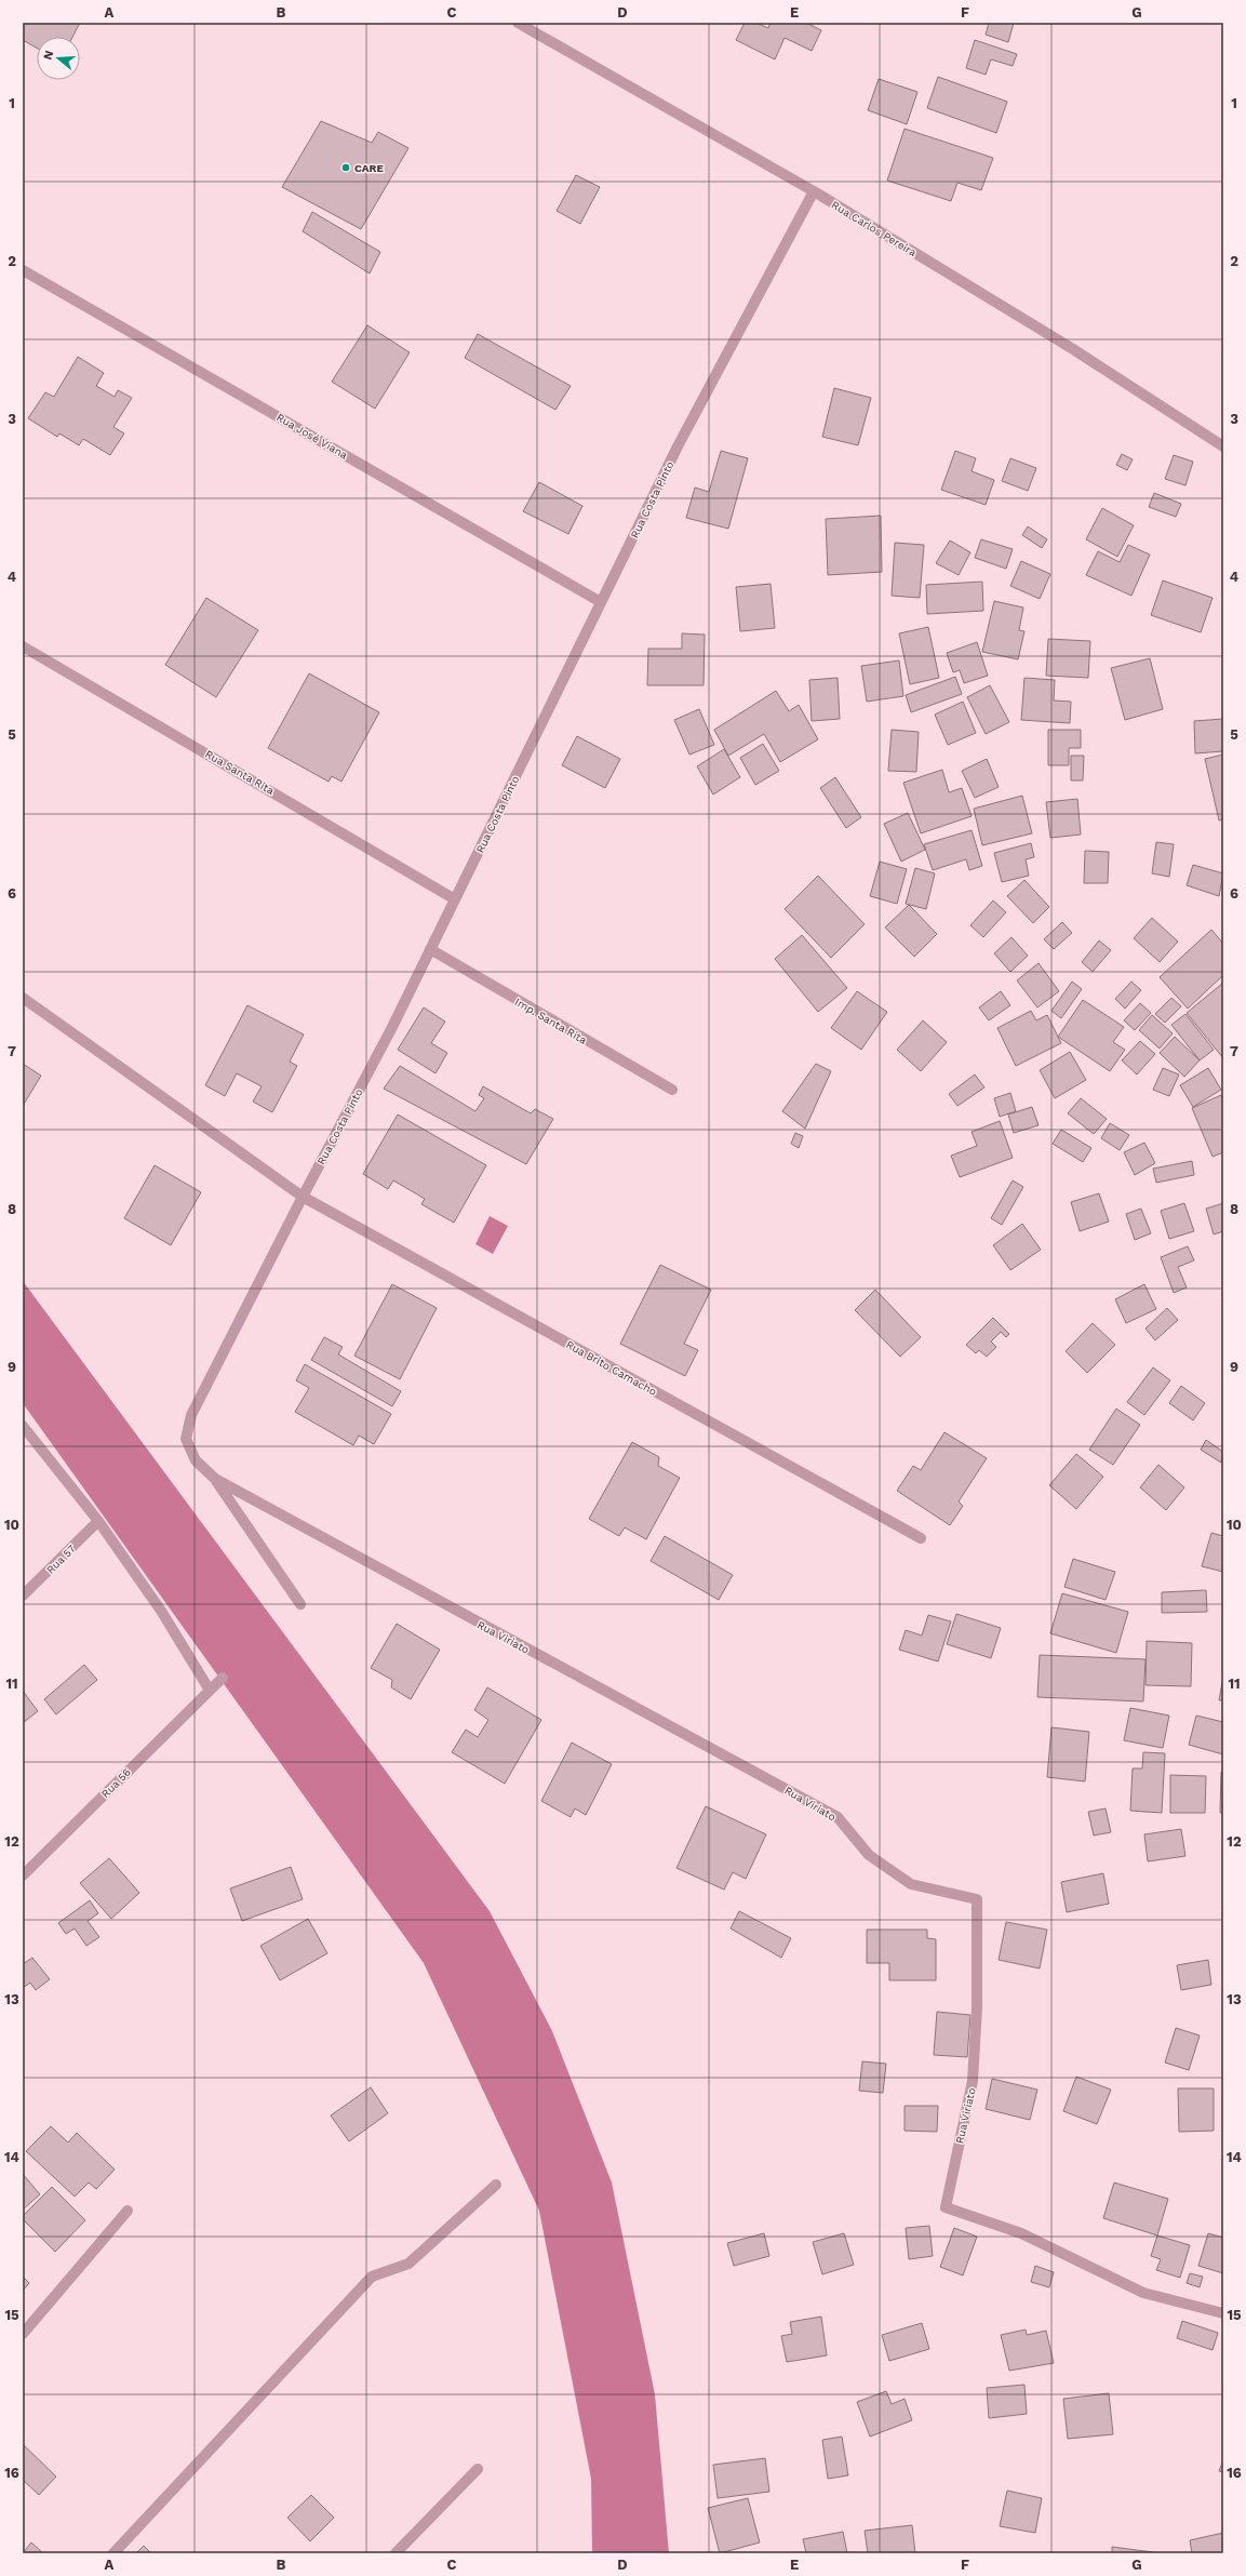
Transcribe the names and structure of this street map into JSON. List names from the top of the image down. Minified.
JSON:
{"streets":{"street":["Rua Carlos Pereira","Rua José Viana","Rua Costa Pinto","Rua Santa Rita","Imp. Santa Rita","Rua Brito Camacho","Rua 57","Rua Viriato","Rua 56"]},"crossings":[["Rua Carlos Pereira","Rua Costa Pinto"],["Rua José Viana","Rua Costa Pinto"],["Rua Costa Pinto","Rua Santa Rita"],["Rua Costa Pinto","Imp. Santa Rita"],["Rua Costa Pinto","Rua Brito Camacho"],["Rua Costa Pinto","Rua Viriato"]],"places":["CARE"],"north":"left","grid":{"columns":["A","B","C","D","E","F","G"],"rows":["1","2","3","4","5","6","7","8","9","10","11","12","13","14","15","16"]}}
